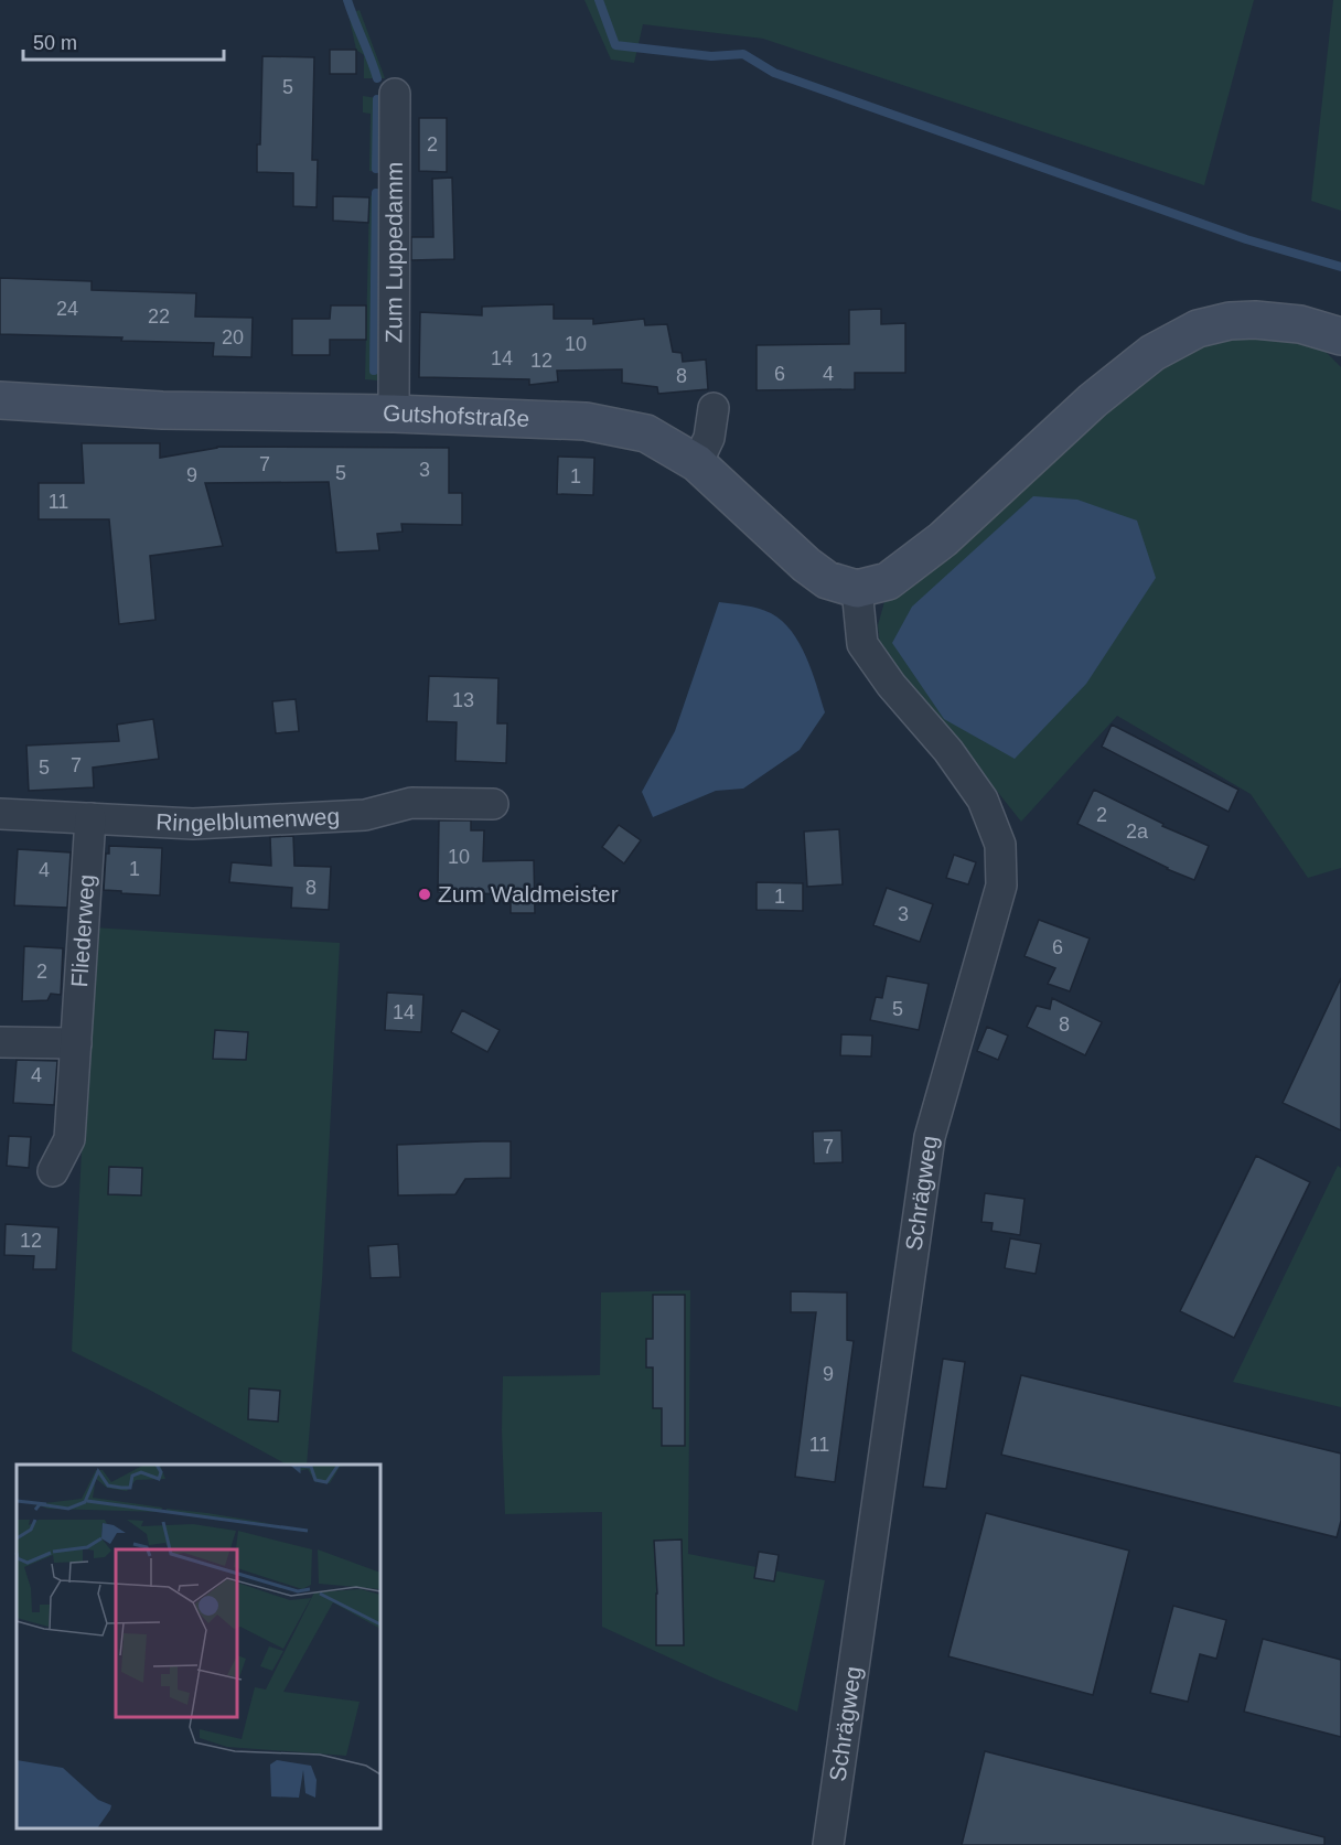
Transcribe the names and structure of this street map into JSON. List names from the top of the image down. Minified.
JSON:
{"streets":{"street":["Zum Luppedamm","Gutshofstraße","Ringelblumenweg","Fliederweg","Schrägweg"]},"crossings":[["Zum Luppedamm","Gutshofstraße"],["Gutshofstraße","Schrägweg"],["Ringelblumenweg","Fliederweg"]],"places":["Zum Waldmeister"],"house_numbers":["5","2","24","22","20","10","14","12","6","4","8","7","3","5","9","1","11","13","7","5","2","2a","10","1","4","8","1","3","6","2","5","14","8","4","7","12","9","11"],"scale_bar":"50 m"}
